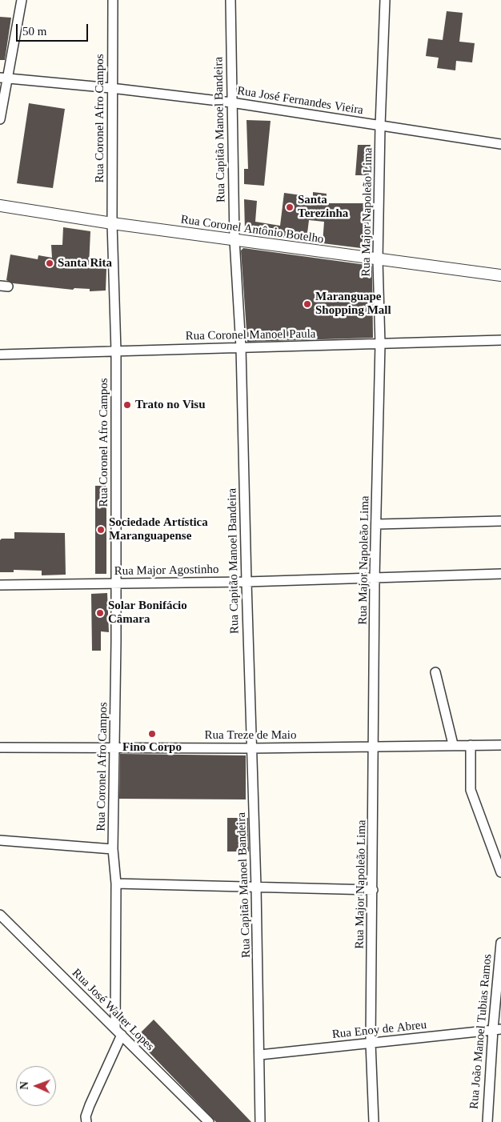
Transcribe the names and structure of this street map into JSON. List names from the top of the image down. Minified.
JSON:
{"streets":{"street":["Rua José Fernandes Vieira","Rua Coronel Afro Campos","Rua Capitão Manoel Bandeira","Rua Major Napoleão Lima","Rua Coronel Antônio Botelho","Rua Coronel Manoel Paula","Rua Major Agostinho","Rua Treze de Maio","Rua José Walter Lopes","Rua Enoy de Abreu","Rua João Manoel Tubias Ramos"]},"crossings":[["Rua José Fernandes Vieira","Rua Coronel Afro Campos"],["Rua José Fernandes Vieira","Rua Capitão Manoel Bandeira"],["Rua José Fernandes Vieira","Rua Major Napoleão Lima"],["Rua Coronel Afro Campos","Rua Coronel Antônio Botelho"],["Rua Coronel Afro Campos","Rua Coronel Manoel Paula"],["Rua Coronel Afro Campos","Rua Major Agostinho"],["Rua Coronel Afro Campos","Rua Treze de Maio"],["Rua Coronel Afro Campos","Rua José Walter Lopes"],["Rua Capitão Manoel Bandeira","Rua Coronel Antônio Botelho"],["Rua Capitão Manoel Bandeira","Rua Coronel Manoel Paula"],["Rua Capitão Manoel Bandeira","Rua Major Agostinho"],["Rua Capitão Manoel Bandeira","Rua Treze de Maio"],["Rua Capitão Manoel Bandeira","Rua Enoy de Abreu"],["Rua Major Napoleão Lima","Rua Coronel Antônio Botelho"],["Rua Major Napoleão Lima","Rua Coronel Manoel Paula"],["Rua Major Napoleão Lima","Rua Major Agostinho"],["Rua Major Napoleão Lima","Rua Treze de Maio"],["Rua Major Napoleão Lima","Rua Enoy de Abreu"],["Rua Enoy de Abreu","Rua João Manoel Tubias Ramos"]],"places":["Santa Terezinha","Santa Rita","Maranguape Shopping Mall","Trato no Visu","Sociedade Artística Maranguapense","Solar Bonifácio Câmara","Fino Corpo"],"scale_bar":"50 m","north":"left"}
